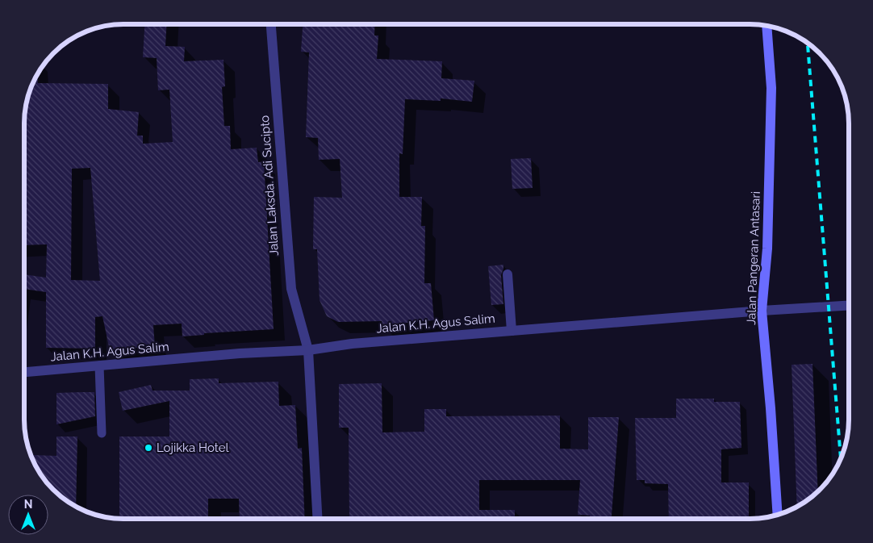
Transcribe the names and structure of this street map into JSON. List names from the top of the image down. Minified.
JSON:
{"streets":{"main road":["Jalan Pangeran Antasari"],"street":["Jalan Laksda. Adi Sucipto","Jalan K.H. Agus Salim"]},"crossings":[["Jalan Laksda. Adi Sucipto","Jalan K.H. Agus Salim"],["Jalan Pangeran Antasari","Jalan K.H. Agus Salim"]],"places":["Lojikka Hotel"],"north":"top"}
